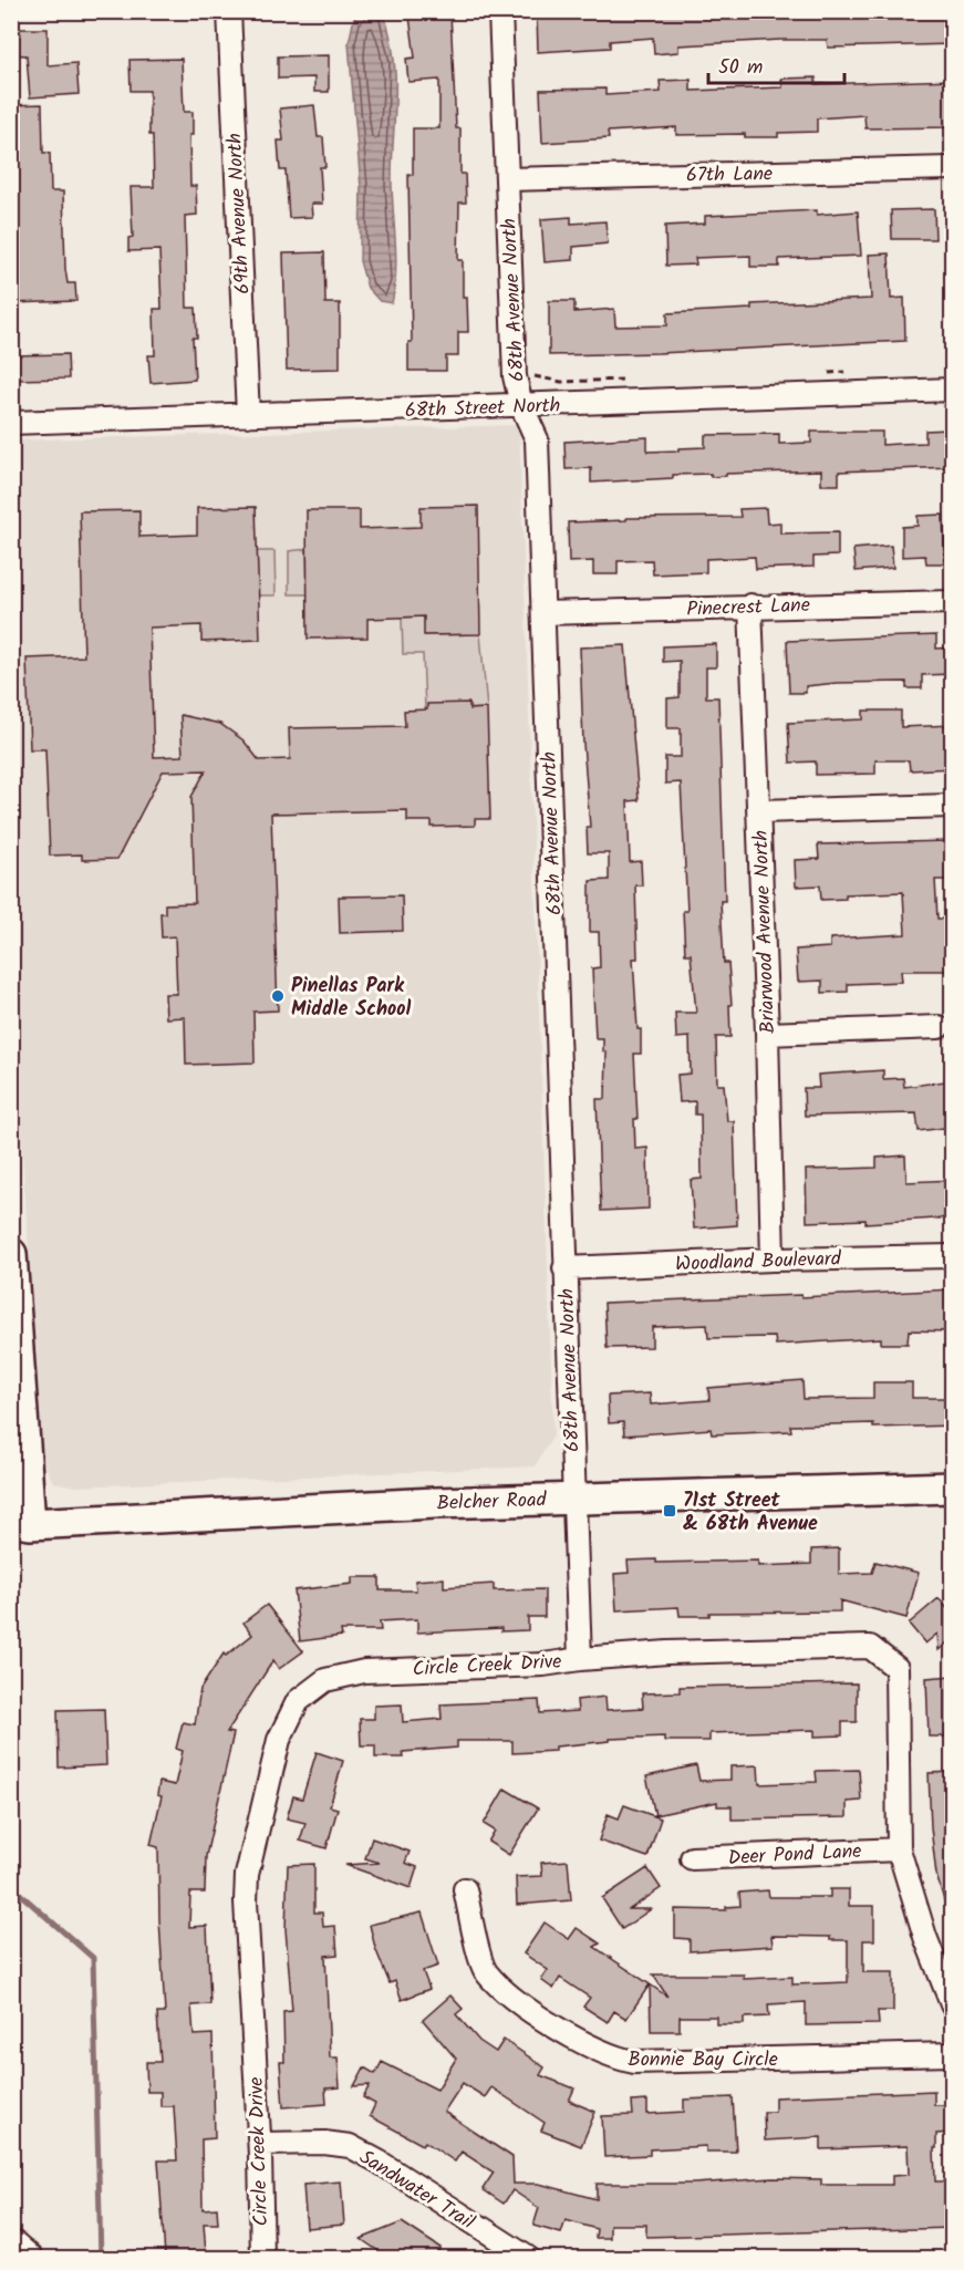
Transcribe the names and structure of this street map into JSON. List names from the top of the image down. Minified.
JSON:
{"streets":{"main road":["Belcher Road"],"street":["67th Lane","69th Avenue North","68th Avenue North","68th Street North","Pinecrest Lane","Briarwood Avenue North","Woodland Boulevard","Circle Creek Drive","Deer Pond Lane","Bonnie Bay Circle","Sandwater Trail"]},"crossings":[["67th Lane","68th Avenue North"],["69th Avenue North","68th Street North"],["68th Avenue North","68th Street North"],["68th Avenue North","Pinecrest Lane"],["68th Avenue North","Woodland Boulevard"],["68th Avenue North","Belcher Road"],["68th Avenue North","Circle Creek Drive"],["Pinecrest Lane","Briarwood Avenue North"],["Briarwood Avenue North","Woodland Boulevard"],["Circle Creek Drive","Deer Pond Lane"],["Circle Creek Drive","Sandwater Trail"]],"places":{"other":["Pinellas Park Middle School"],"transit":["71st Street & 68th Avenue"]},"scale_bar":"50 m"}
